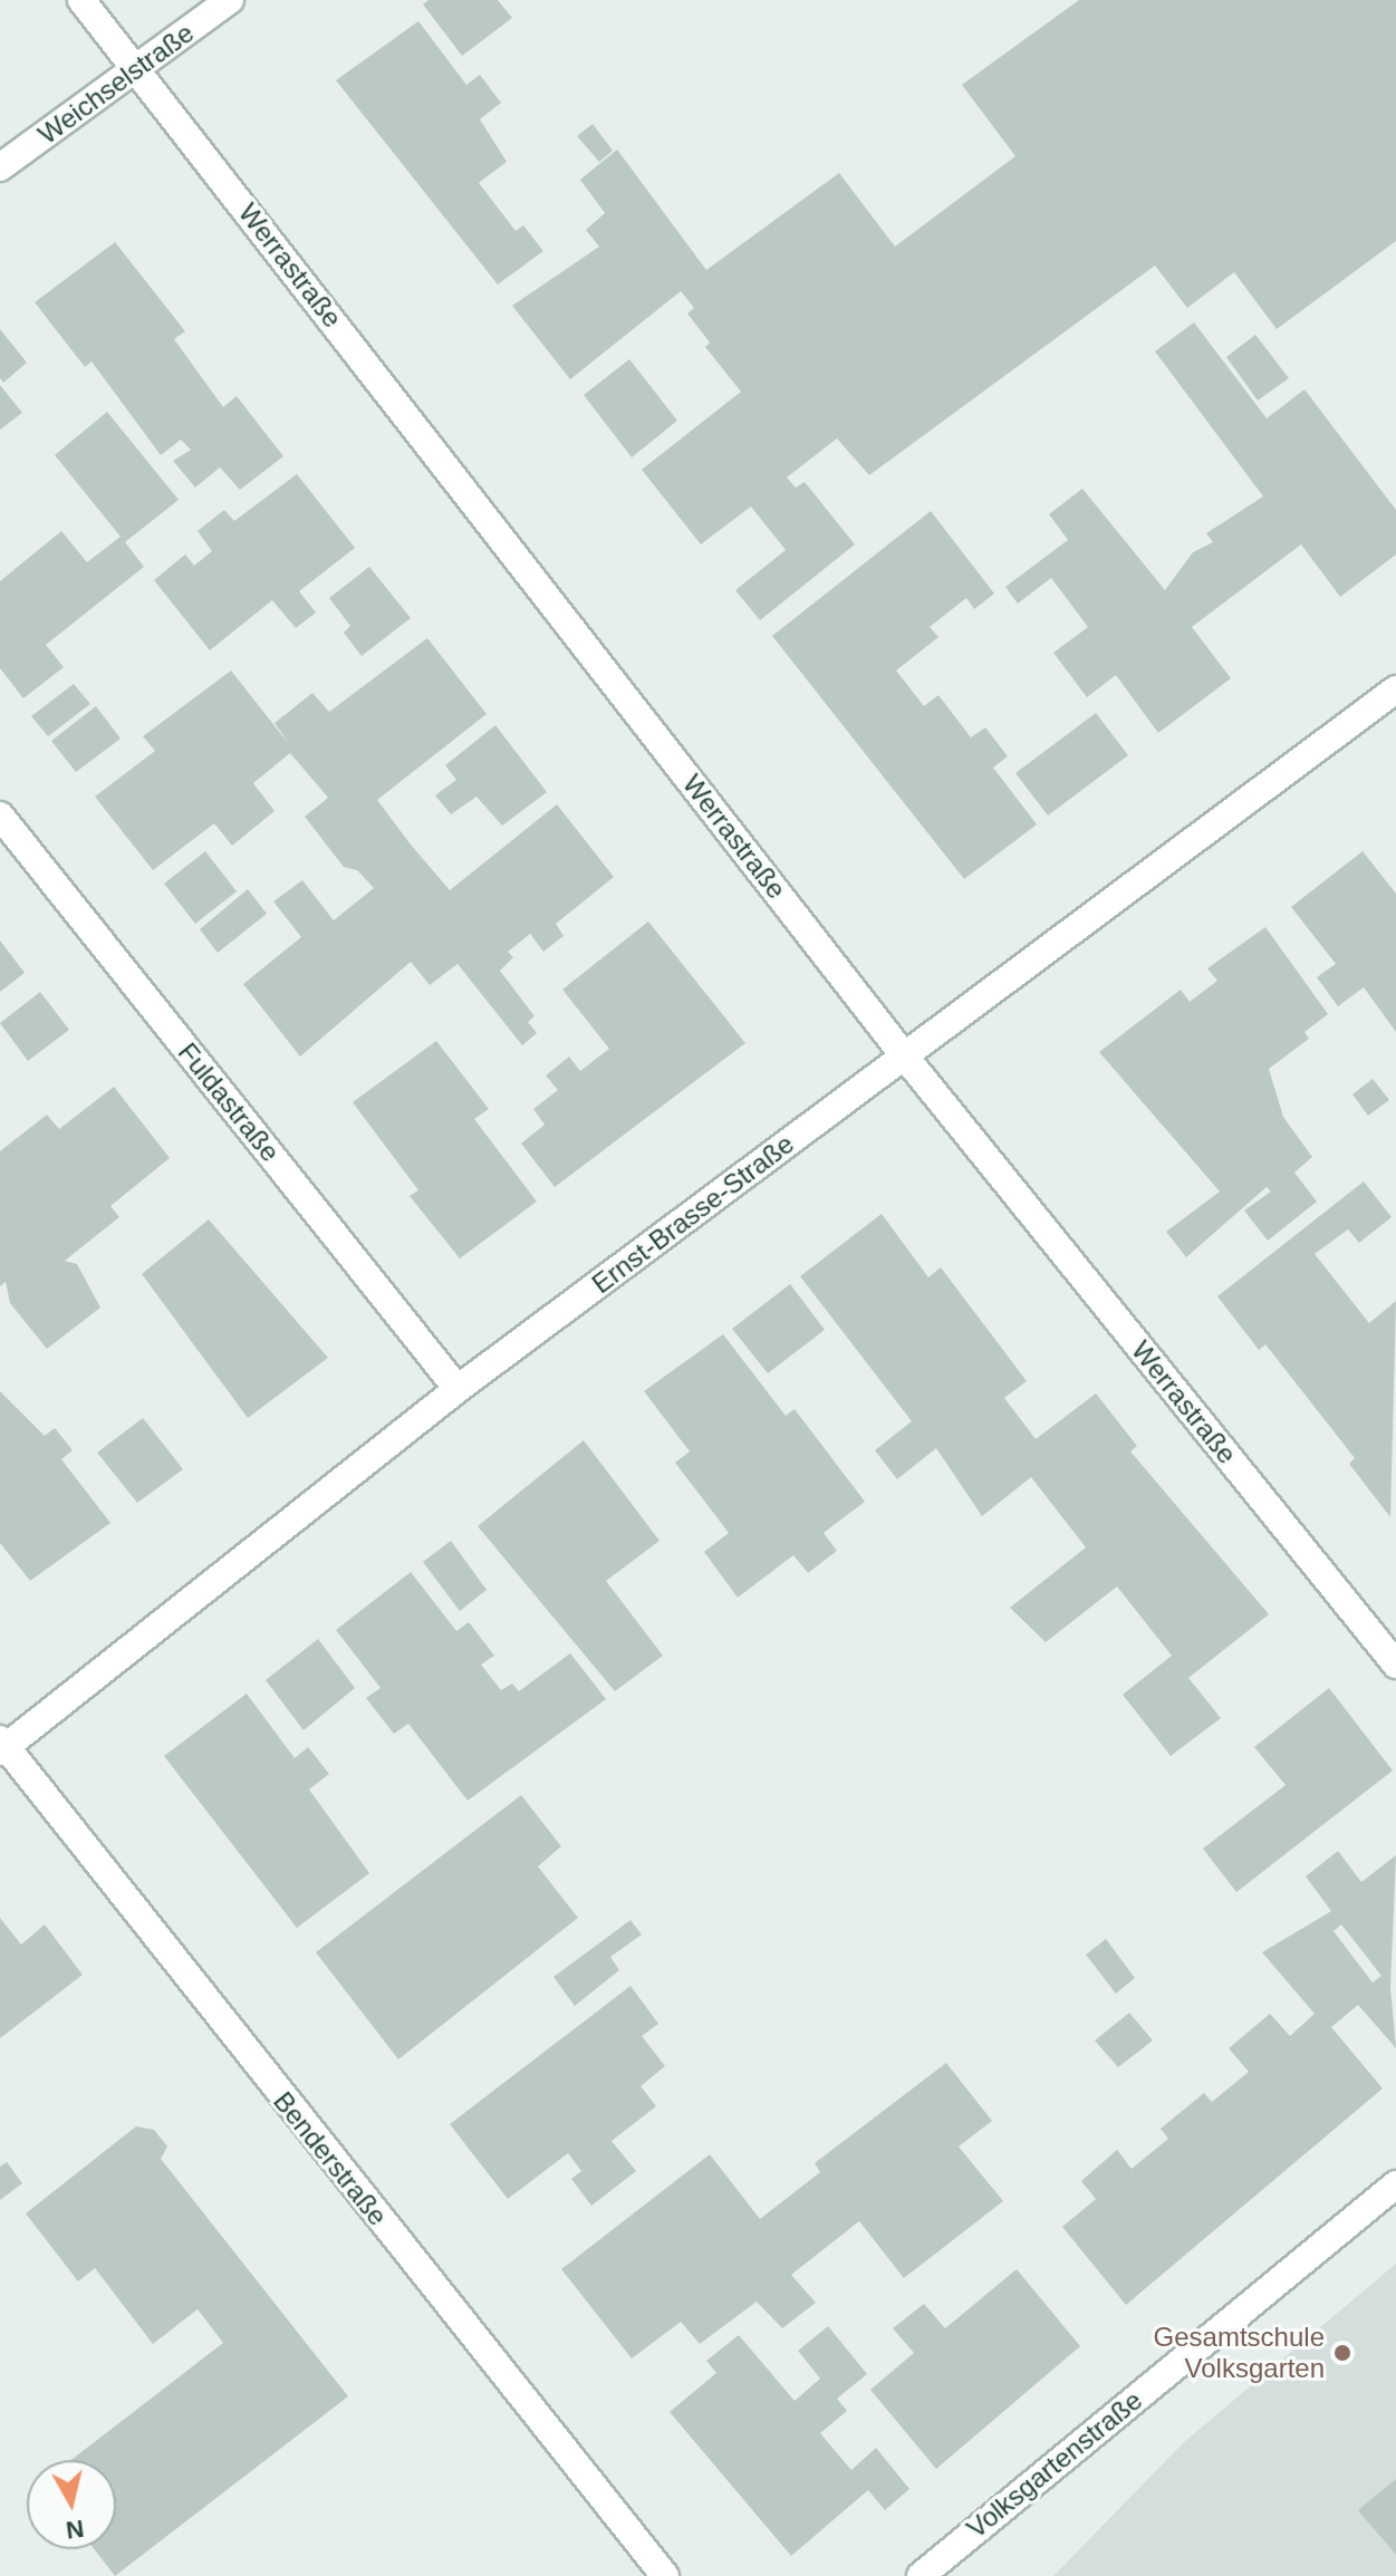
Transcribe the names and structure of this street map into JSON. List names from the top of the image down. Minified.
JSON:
{"streets":{"street":["Weichselstraße","Werrastraße","Fuldastraße","Ernst-Brasse-Straße","Benderstraße","Volksgartenstraße"]},"crossings":[["Weichselstraße","Werrastraße"],["Werrastraße","Ernst-Brasse-Straße"],["Fuldastraße","Ernst-Brasse-Straße"],["Ernst-Brasse-Straße","Benderstraße"]],"places":["Gesamtschule Volksgarten"],"north":"bottom"}
